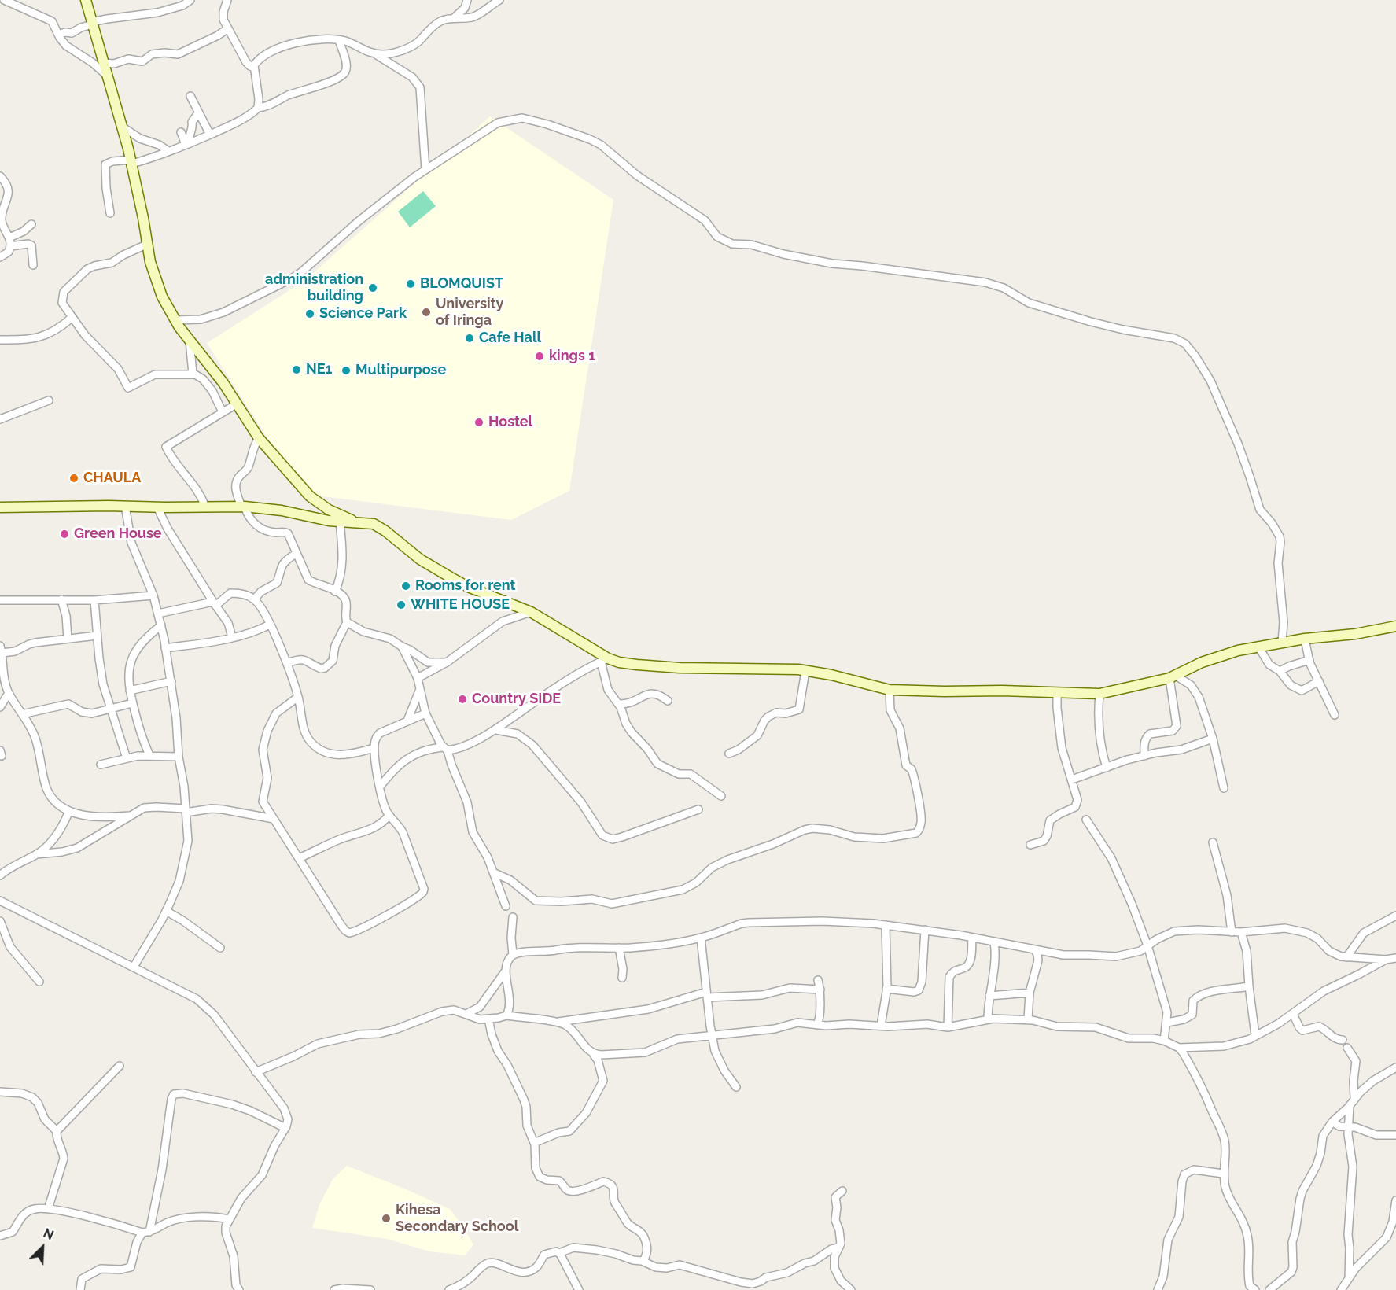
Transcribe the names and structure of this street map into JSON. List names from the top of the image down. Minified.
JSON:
{"places":["BLOMQUIST","administration building","University of Iringa","Science Park","Cafe Hall","kings 1","NE1","Multipurpose","Hostel","CHAULA","Green House","Rooms for rent","WHITE HOUSE","Country SIDE","Kihesa Secondary School"],"north":"top right"}
